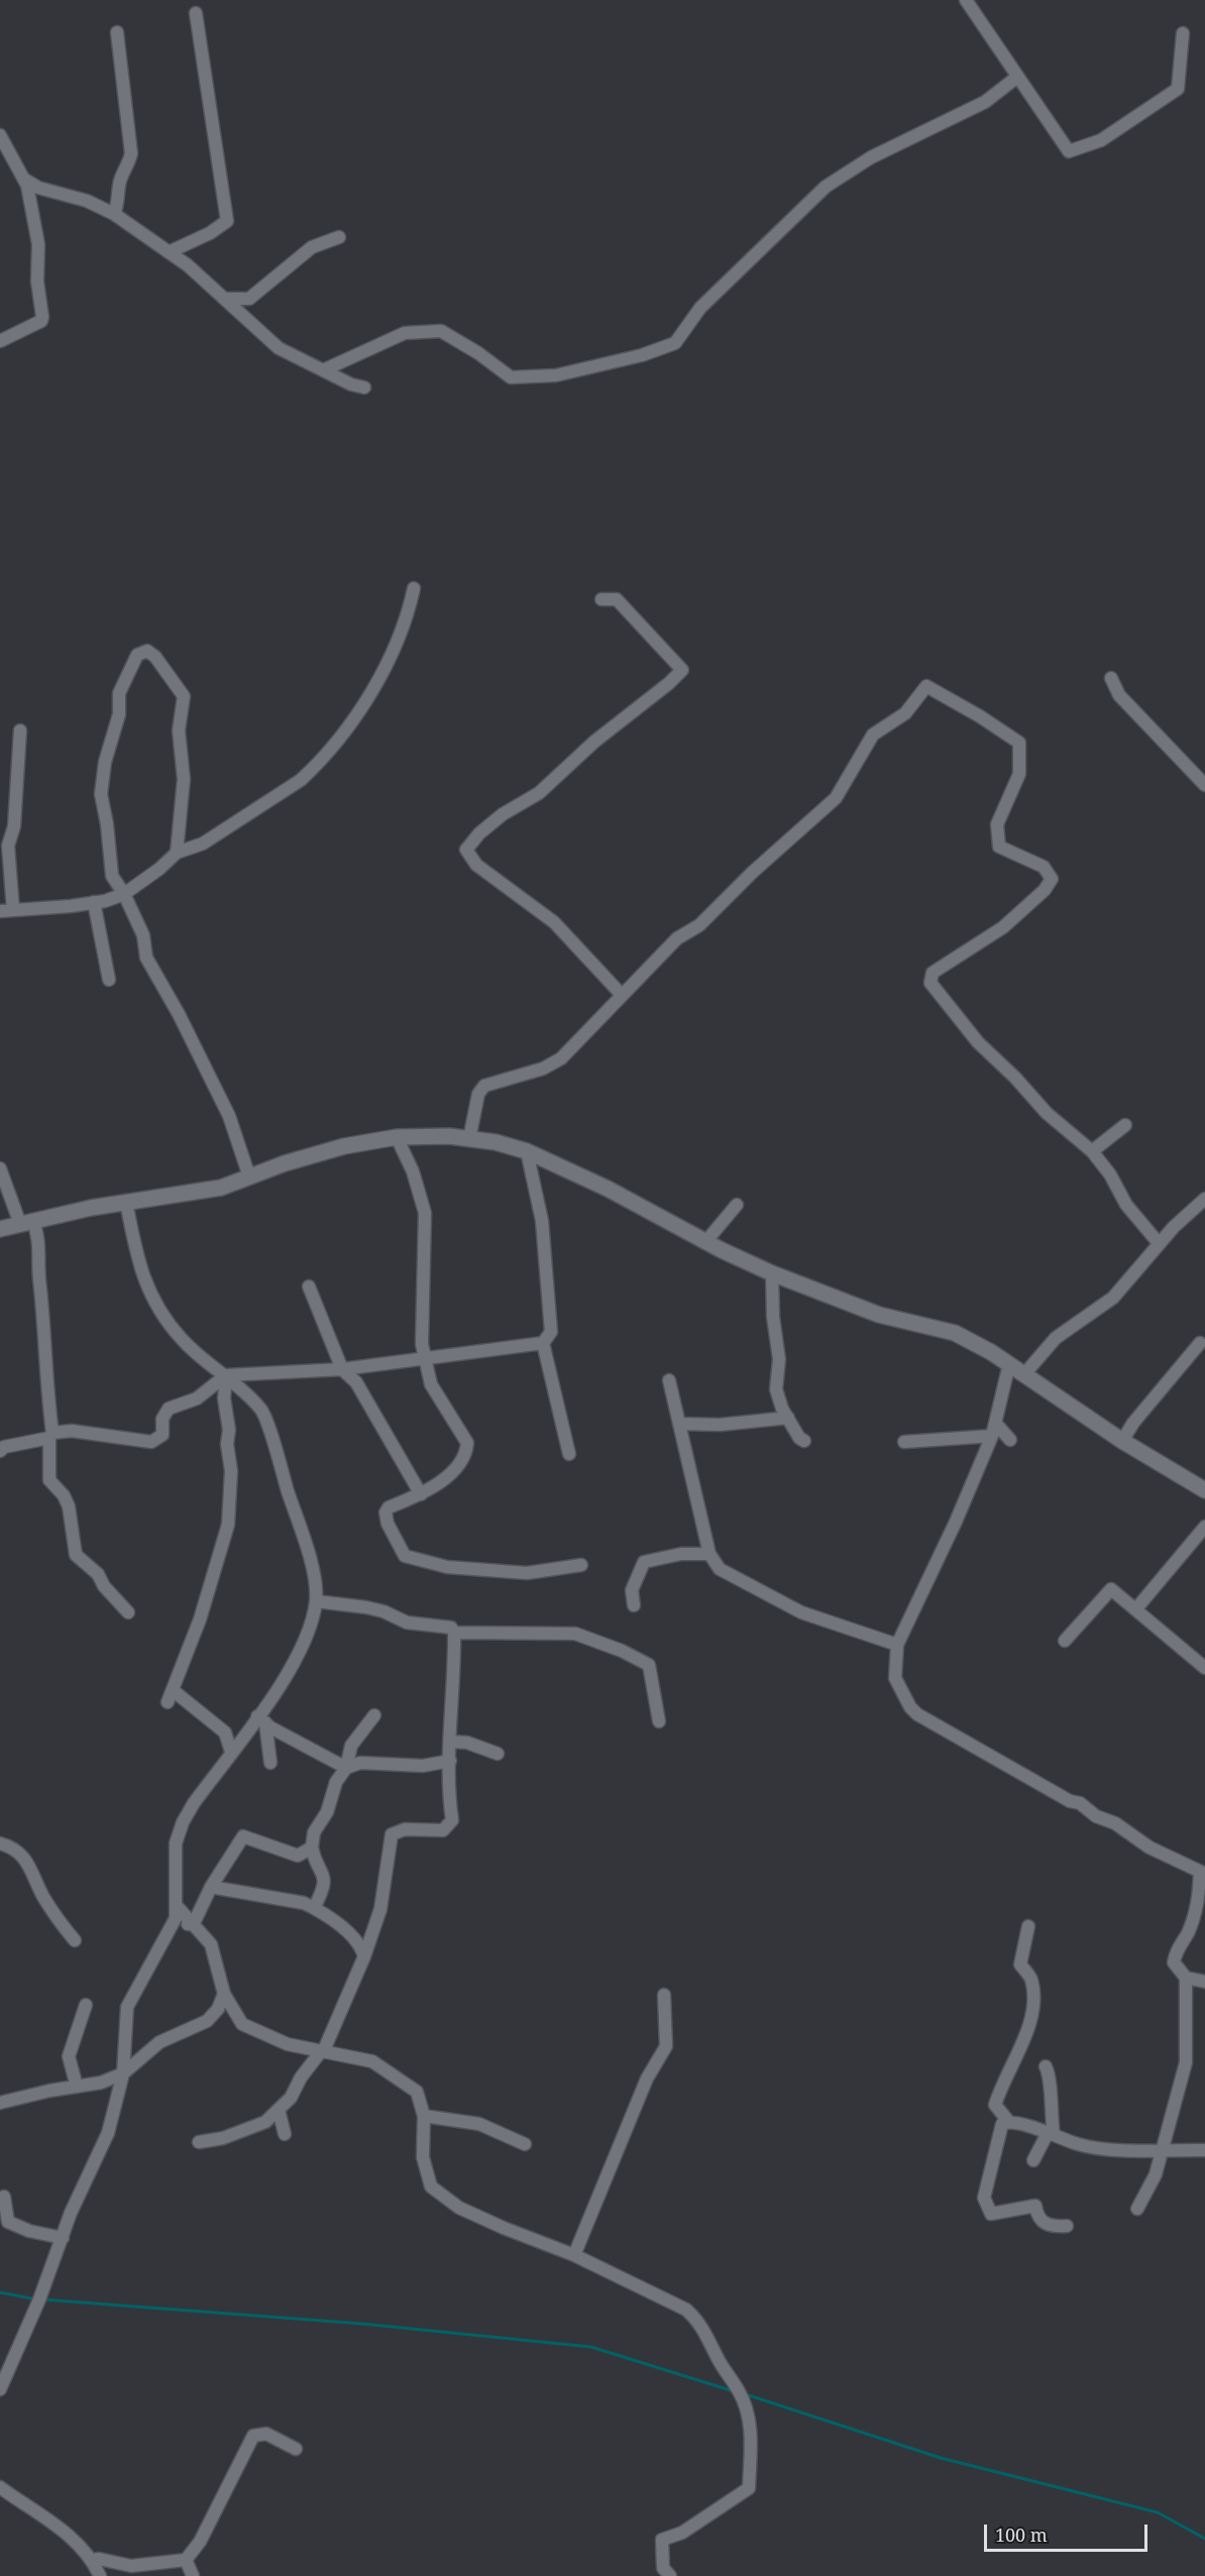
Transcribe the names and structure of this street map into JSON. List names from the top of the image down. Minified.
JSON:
{"scale_bar":"100 m"}
